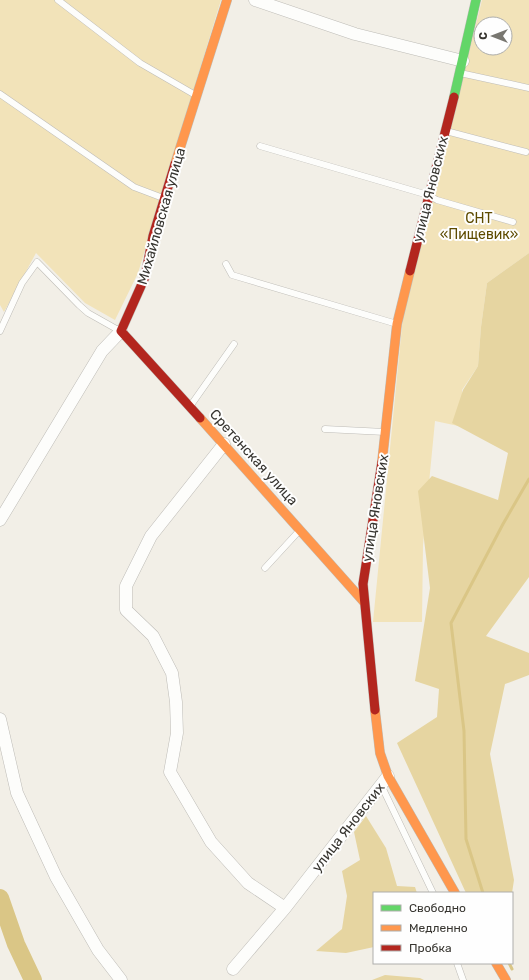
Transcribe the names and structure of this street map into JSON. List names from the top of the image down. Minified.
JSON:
{"streets":{"street":["улица Яновских","Михайловская улица","Сретенская улица"]},"crossings":[["улица Яновских","Сретенская улица"],["Михайловская улица","Сретенская улица"]],"parks":["СНТ «Пищевик»"],"legend":["Свободно","Медленно","Пробка"],"north":"left"}
